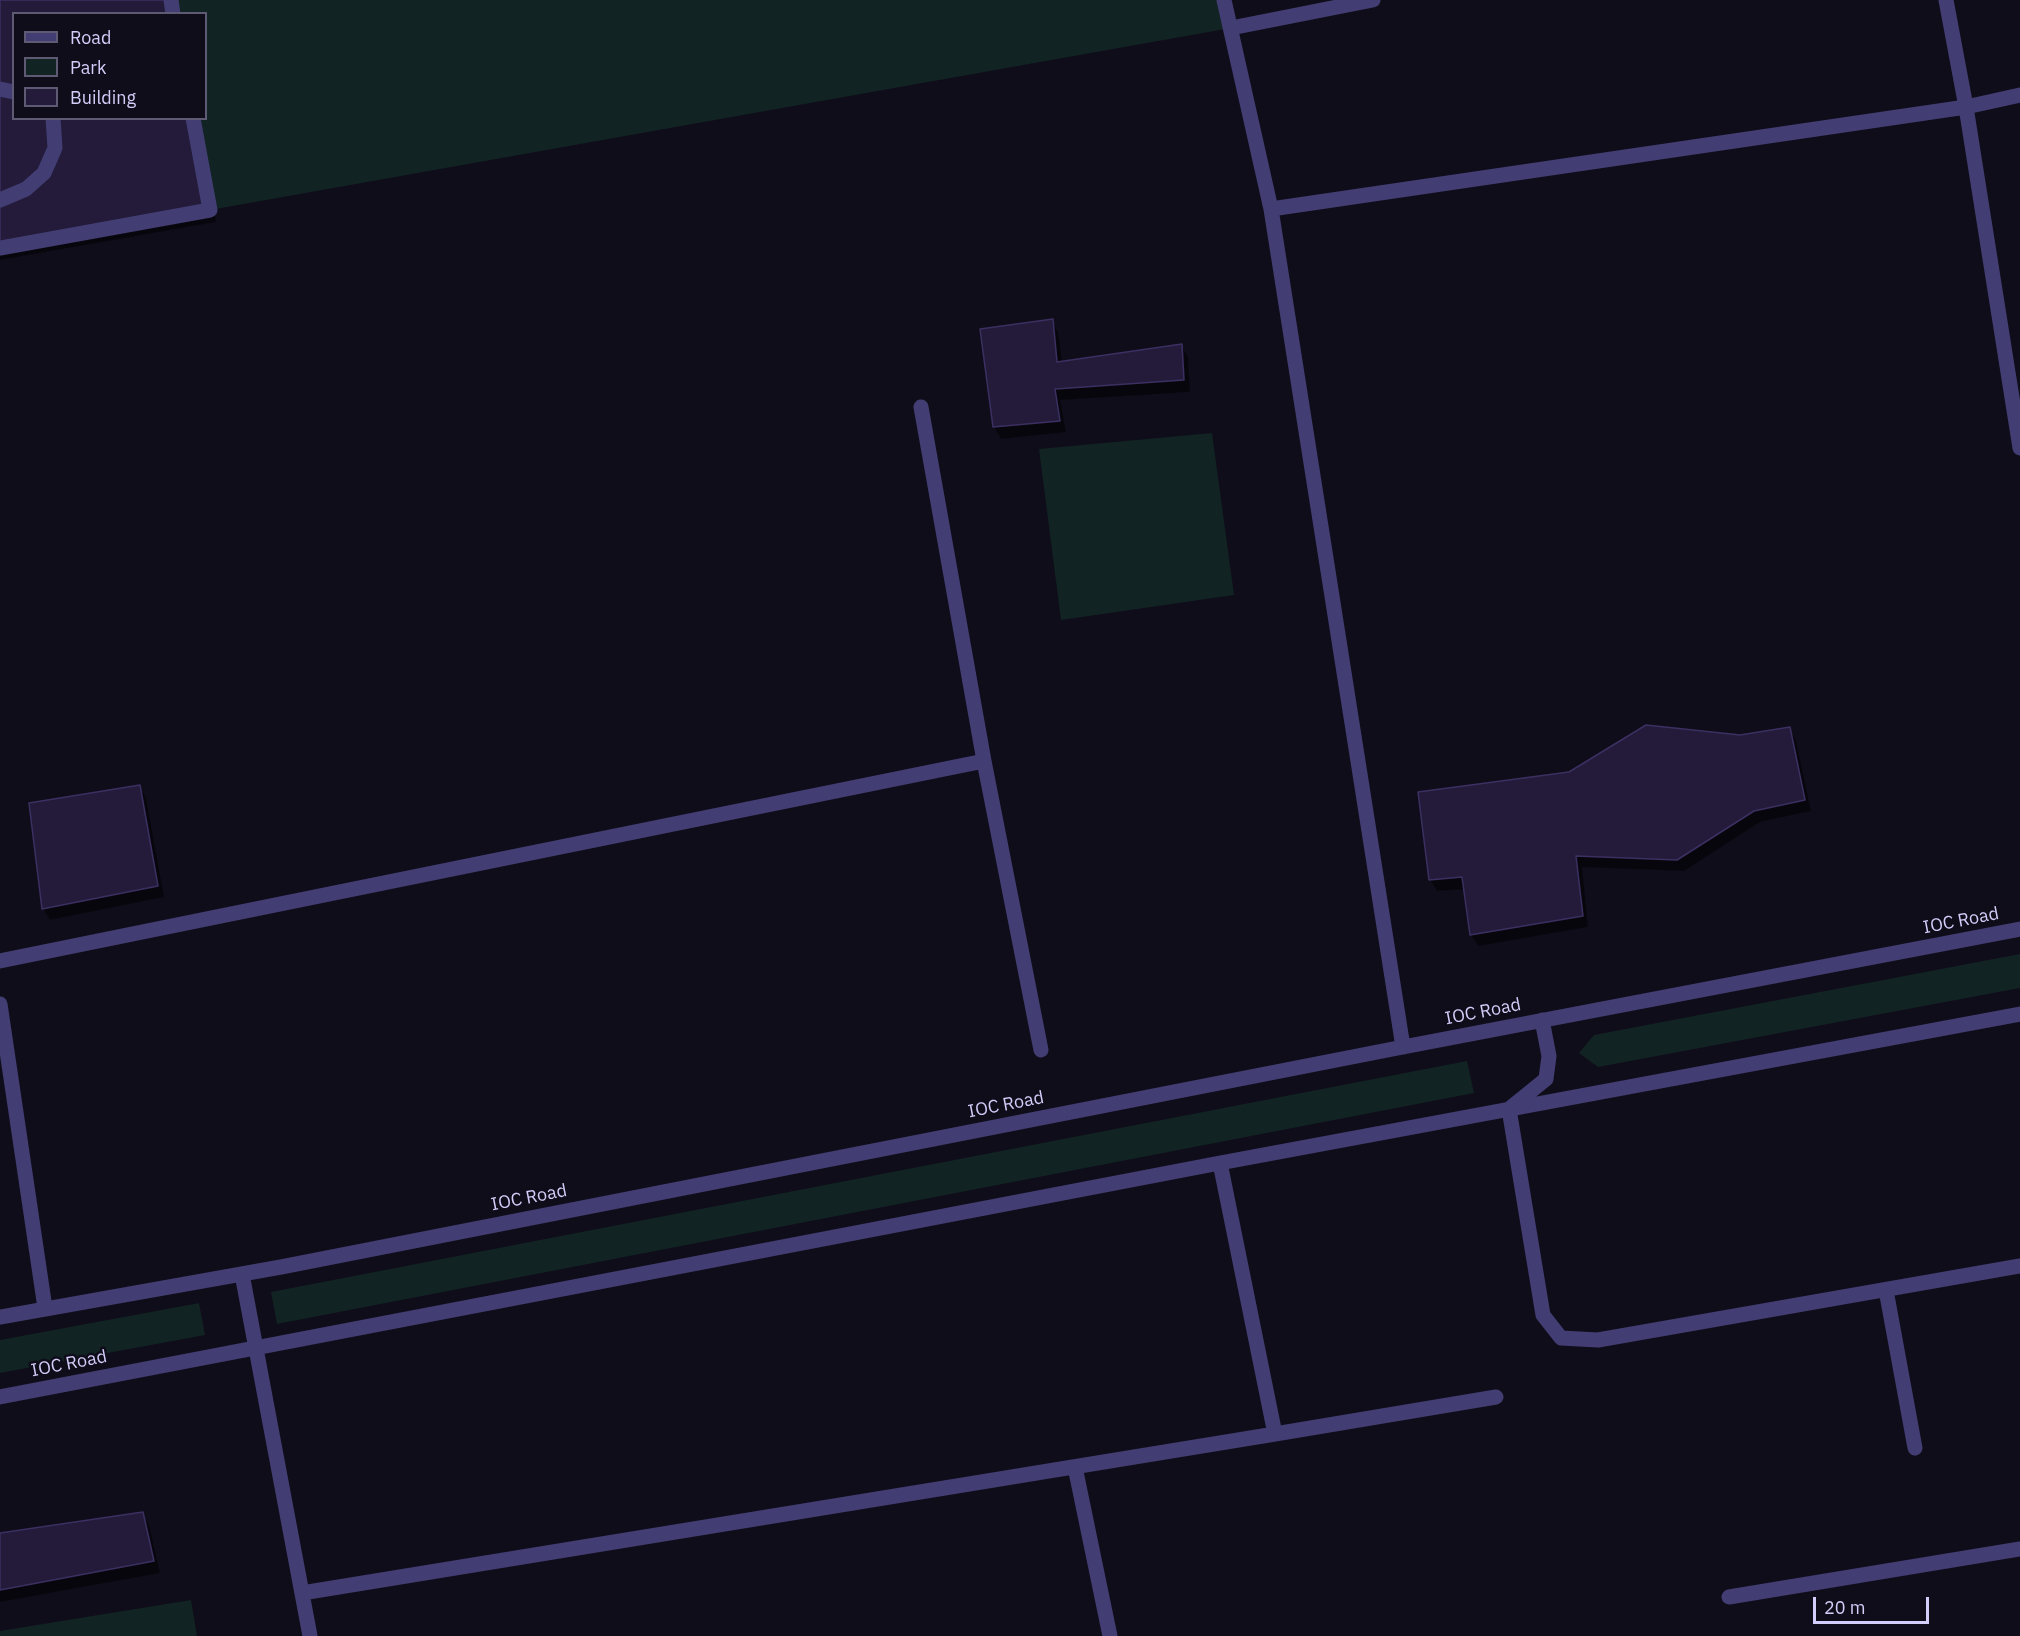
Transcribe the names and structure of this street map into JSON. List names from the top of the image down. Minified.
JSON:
{"streets":{"street":["IOC Road"]},"legend":["Road","Park","Building"],"scale_bar":"20 m"}
